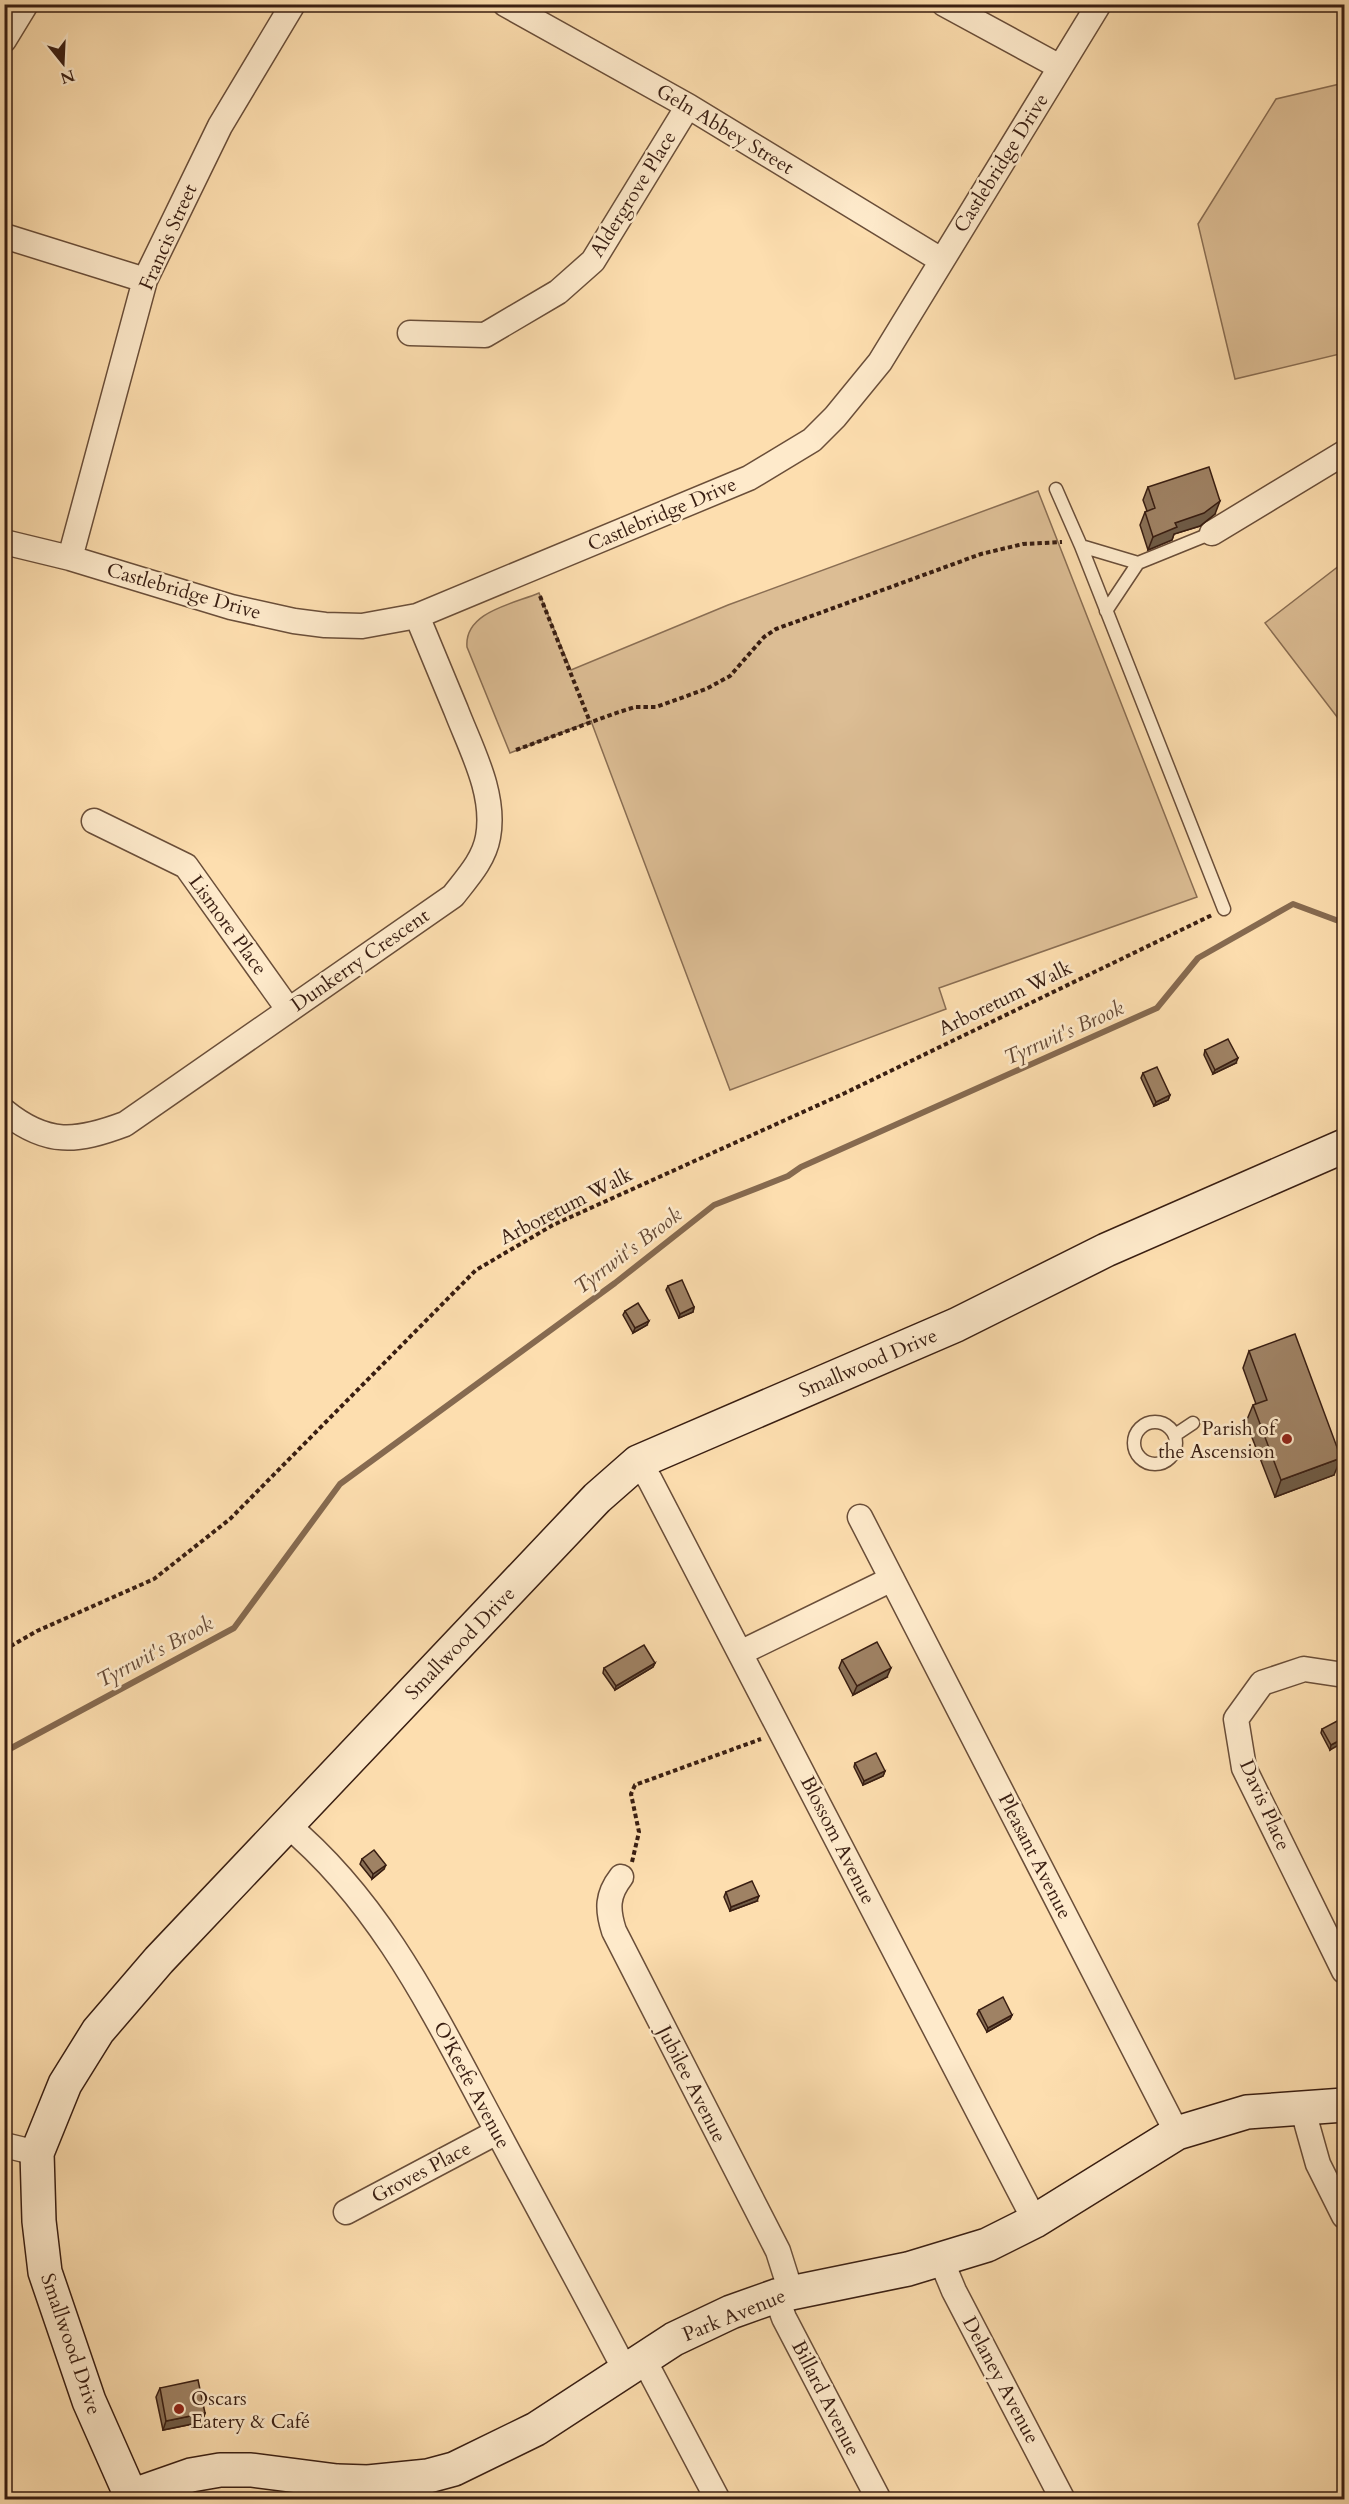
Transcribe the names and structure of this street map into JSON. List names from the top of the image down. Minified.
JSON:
{"streets":{"street":["Geln Abbey Street","Castlebridge Drive","Aldergrove Place","Francis Street","Lismore Place","Dunkerry Crescent","Smallwood Drive","Davis Place","Blossom Avenue","Pleasant Avenue","Jubilee Avenue","O'Keefe Avenue","Groves Place","Park Avenue","Delaney Avenue","Billard Avenue"],"path":["Arboretum Walk"]},"crossings":[["Geln Abbey Street","Castlebridge Drive"],["Geln Abbey Street","Aldergrove Place"],["Castlebridge Drive","Francis Street"],["Castlebridge Drive","Dunkerry Crescent"],["Lismore Place","Dunkerry Crescent"],["Smallwood Drive","Blossom Avenue"],["Smallwood Drive","O'Keefe Avenue"],["Smallwood Drive","Park Avenue"],["Blossom Avenue","Park Avenue"],["Pleasant Avenue","Park Avenue"],["Jubilee Avenue","Park Avenue"],["Jubilee Avenue","Billard Avenue"],["O'Keefe Avenue","Groves Place"],["O'Keefe Avenue","Park Avenue"],["Park Avenue","Delaney Avenue"],["Park Avenue","Billard Avenue"]],"water":["Tyrrwit's Brook"],"places":["Parish of the Ascension","Oscars Eatery & Café"],"north":"bottom"}
